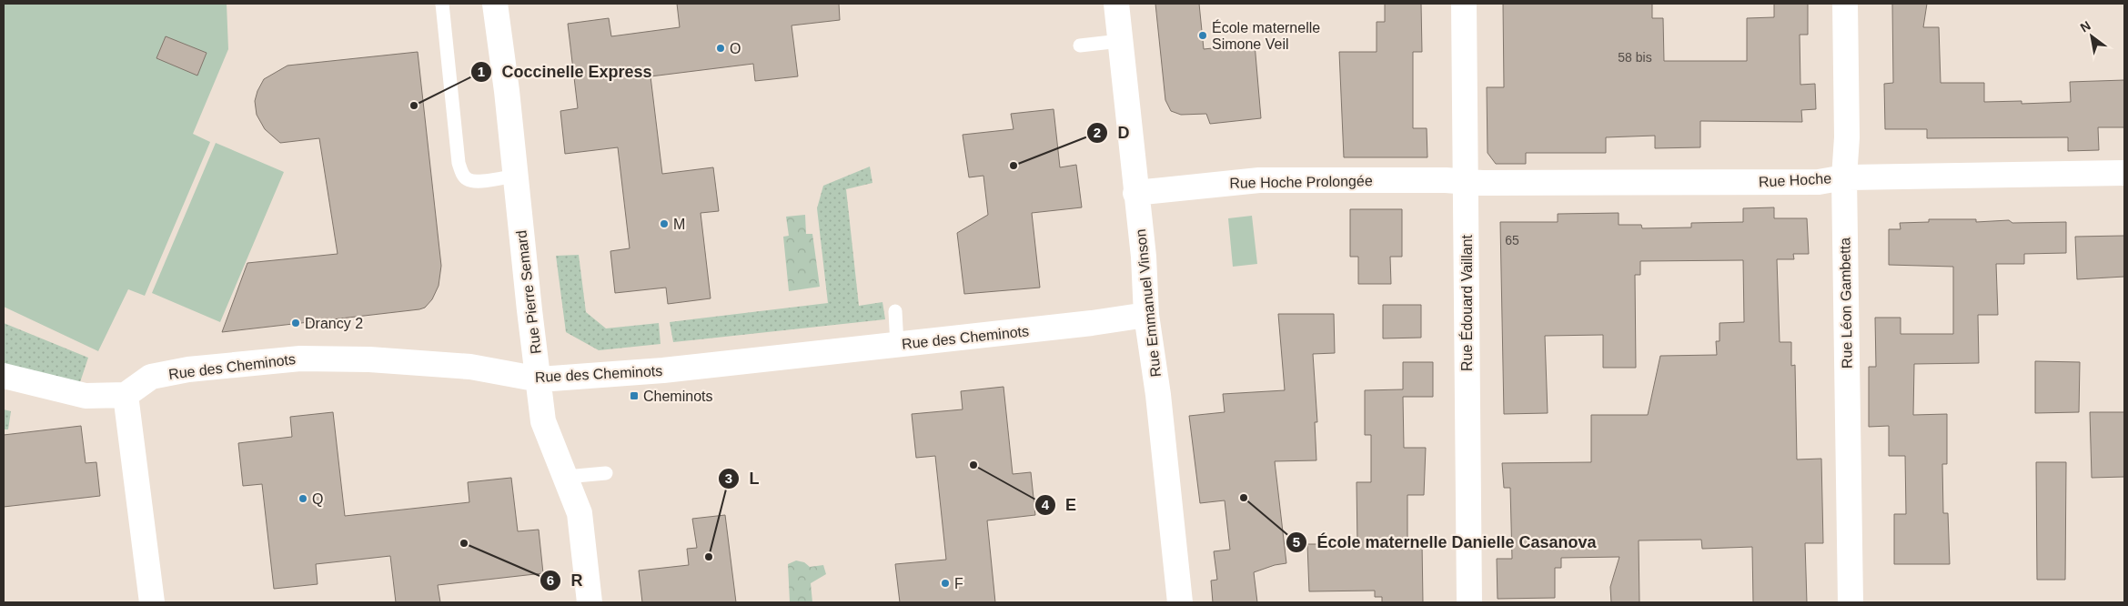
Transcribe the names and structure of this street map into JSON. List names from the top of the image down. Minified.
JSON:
{"streets":{"street":["Rue Hoche","Rue Hoche Prolongée","Rue Pierre Semard","Rue Emmanuel Vinson","Rue Édouard Vaillant","Rue Léon Gambetta","Rue des Cheminots"]},"crossings":[["Rue Hoche","Rue Hoche Prolongée"],["Rue Hoche","Rue Édouard Vaillant"],["Rue Hoche","Rue Léon Gambetta"],["Rue Hoche Prolongée","Rue Emmanuel Vinson"],["Rue Hoche Prolongée","Rue Édouard Vaillant"],["Rue Pierre Semard","Rue des Cheminots"],["Rue Emmanuel Vinson","Rue des Cheminots"]],"places":{"other":["École maternelle Simone Veil","O","Coccinelle Express","D","M","Drancy 2","E","École maternelle Danielle Casanova","Q","R","L","F"],"transit":["Cheminots"]},"house_numbers":["58 bis","65"],"north":"top left"}
